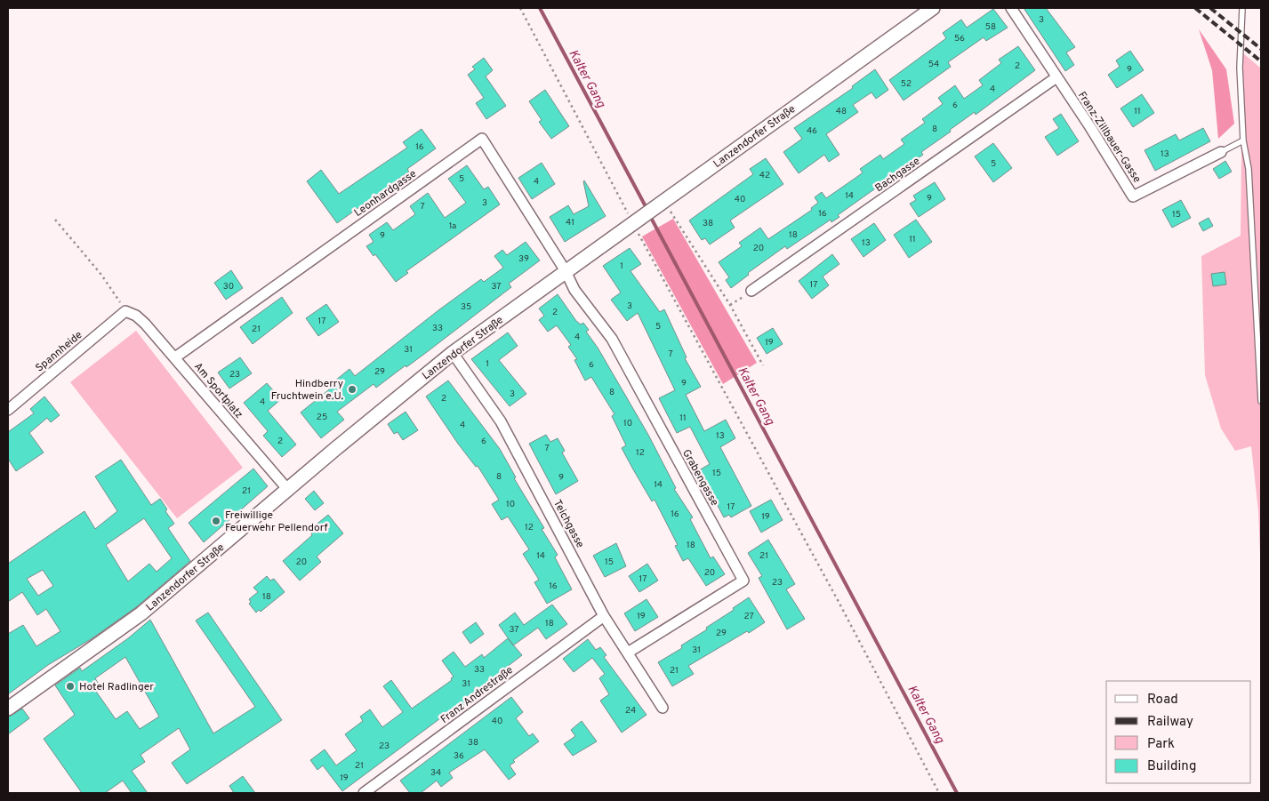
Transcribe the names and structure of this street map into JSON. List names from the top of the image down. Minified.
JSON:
{"streets":{"street":["Lanzendorfer Straße","Franz-Zillbauer-Gasse","Bachgasse","Leonhardgasse","Spannheide","Am Sportplatz","Grabengasse","Teichgasse","Franz Andrestraße"]},"crossings":[["Lanzendorfer Straße","Leonhardgasse"],["Lanzendorfer Straße","Am Sportplatz"],["Lanzendorfer Straße","Grabengasse"],["Lanzendorfer Straße","Teichgasse"],["Franz-Zillbauer-Gasse","Bachgasse"],["Leonhardgasse","Am Sportplatz"],["Leonhardgasse","Grabengasse"],["Spannheide","Am Sportplatz"],["Grabengasse","Teichgasse"],["Teichgasse","Franz Andrestraße"]],"water":["Kalter Gang"],"places":["Hindberry Fruchtwein e.U.","Freiwillige Feuerwehr Pellendorf","Hotel Radlinger"],"house_numbers":["3","58","56","54","2","9","52","4","6","48","11","8","46","16","13","5","42","5","4","14","9","40","3","7","16","15","41","38","1a","18","9","11","13","20","39","1","17","30","37","3","35","2","17","5","33","21","4","19","31","7","1","6","29","23","9","8","3","2","4","25","11","10","4","13","2","6","7","12","15","8","9","14","21","10","17","16","19","12","18","14","21","20","15","20","17","23","16","18","19","27","18","37","29","31","33","21","31","24","40","38","23","36","21","34","19"],"legend":["Road","Railway","Park","Building"]}
